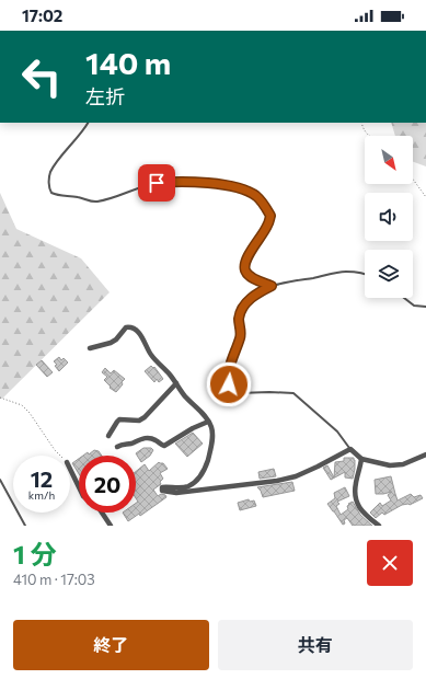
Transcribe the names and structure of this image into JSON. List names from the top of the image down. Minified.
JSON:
{"north":"bottom right","page":{"status":"17:02","turn":["140 m","左折"],"speed":"12 km/h","limit":"20","heading":["1 分","410 m · 17:03"],"buttons":["終了","共有"]}}
